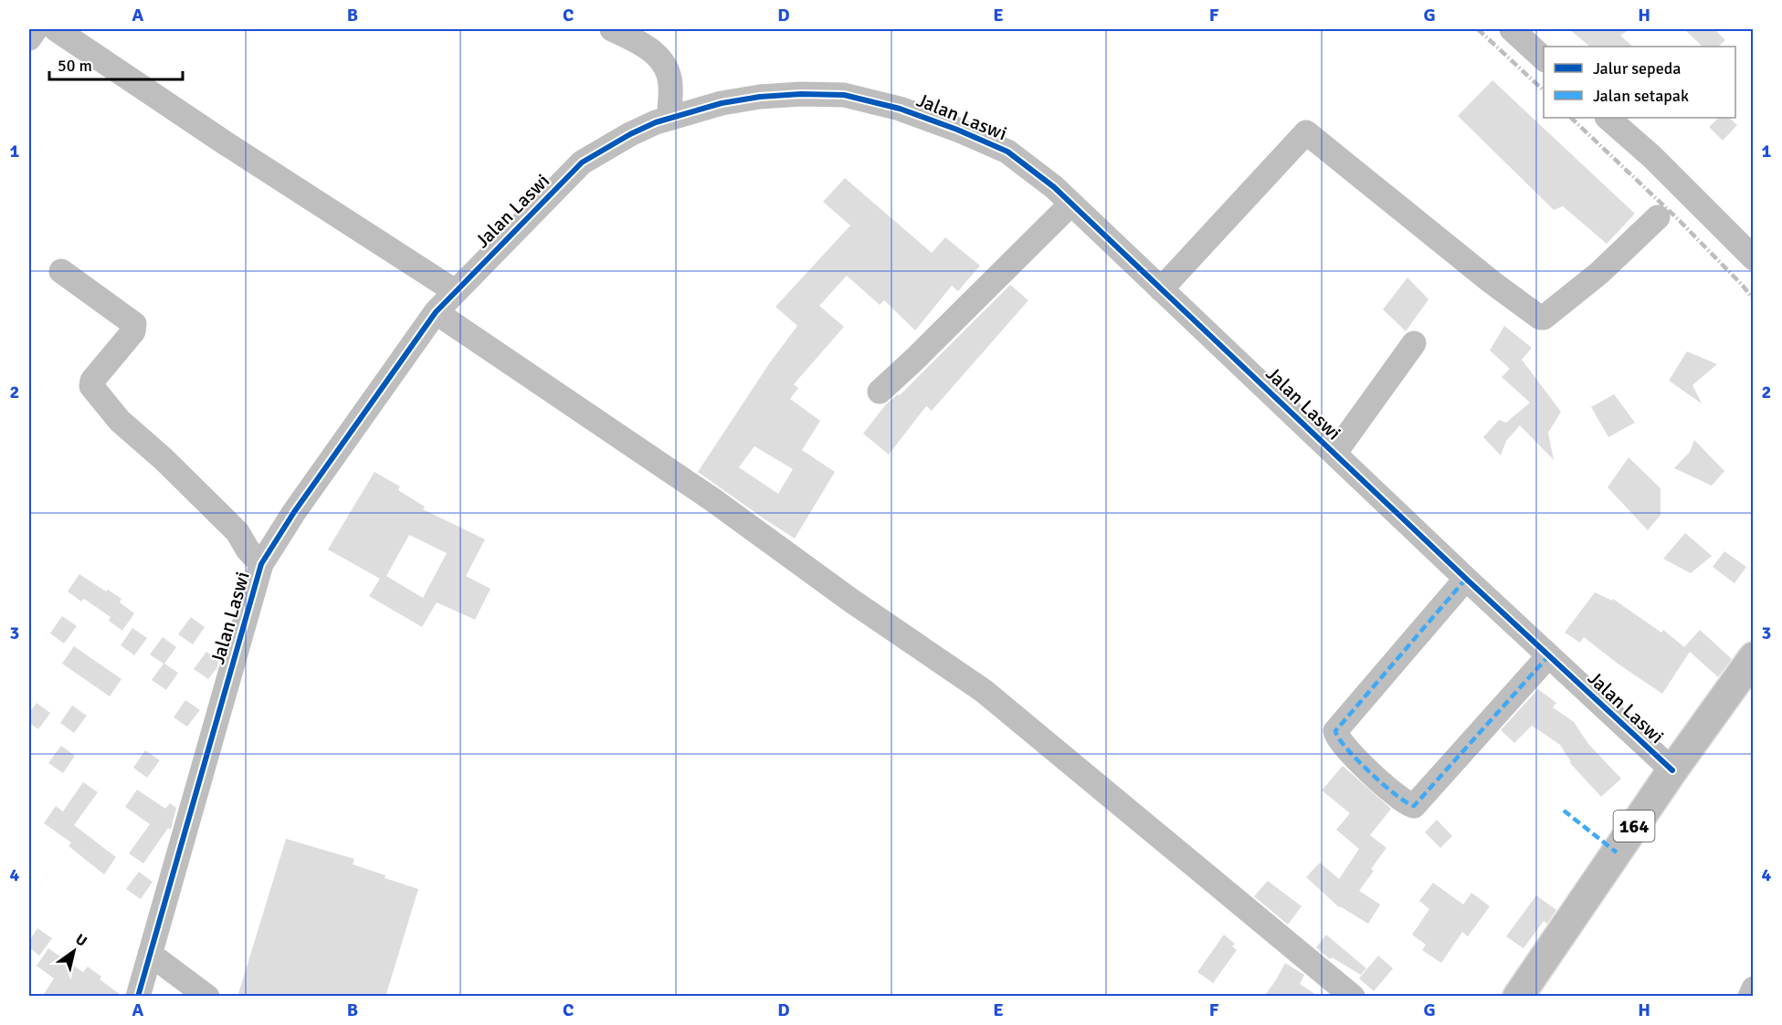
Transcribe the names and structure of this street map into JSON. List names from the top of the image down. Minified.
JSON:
{"streets":{"main road":["164"],"street":["Jalan Laswi"]},"crossings":[["Jalan Laswi","164"]],"legend":["Jalur sepeda","Jalan setapak"],"scale_bar":"50 m","north":"top right","grid":{"columns":["A","B","C","D","E","F","G","H"],"rows":["1","2","3","4"]}}
